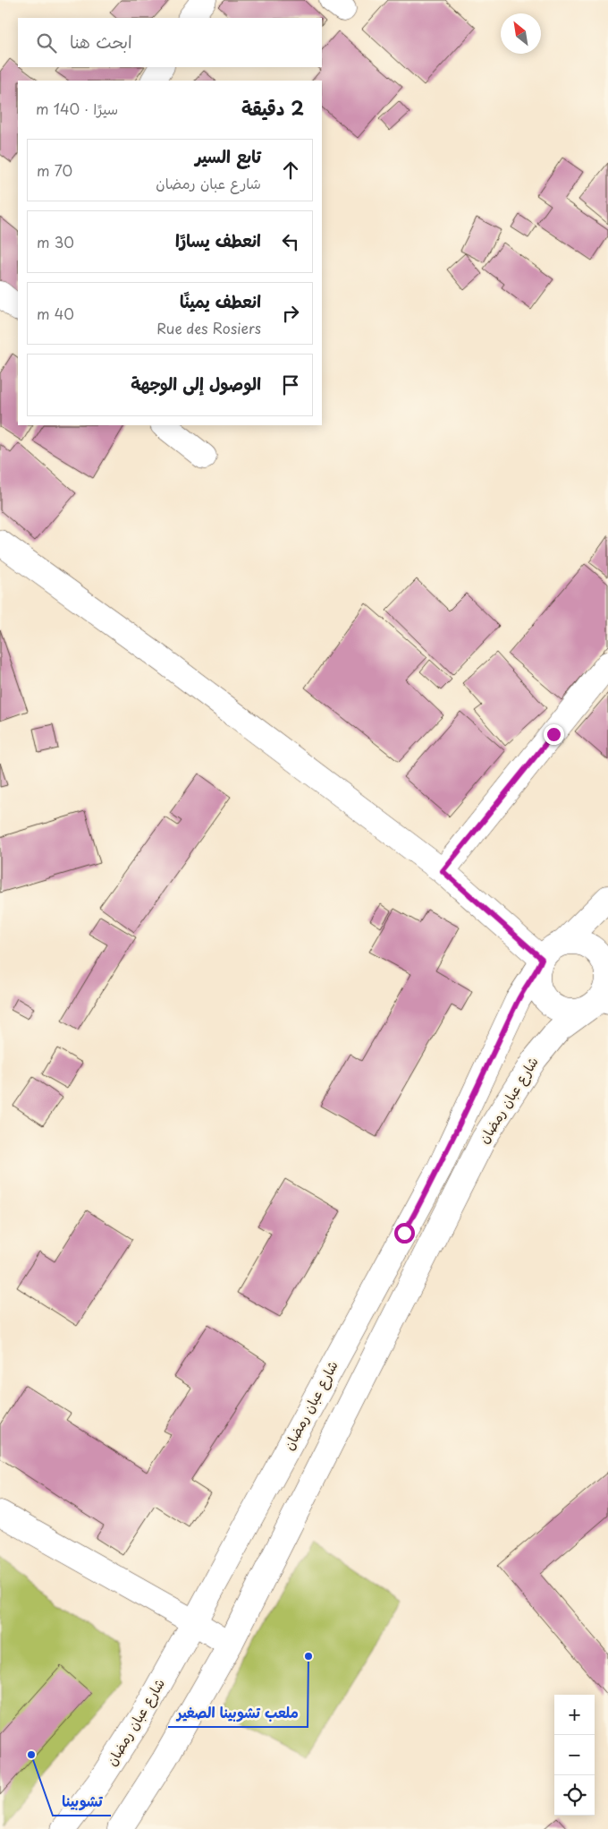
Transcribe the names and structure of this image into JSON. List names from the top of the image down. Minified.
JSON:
{"streets":{"street":["شارع عبان رمضان"]},"places":["ملعب تشوبينا الصغير","تشوبينا"],"north":"top left","page":{"search":"ابحث هنا","heading":["2 دقيقة","سيرًا · 140 m"],"list":[["تابع السير","شارع عبان رمضان","70 m"],["انعطف يسارًا","30 m"],["انعطف يمينًا","Rue des Rosiers","40 m"],"الوصول إلى الوجهة"],"map_buttons":["+","−"]}}
